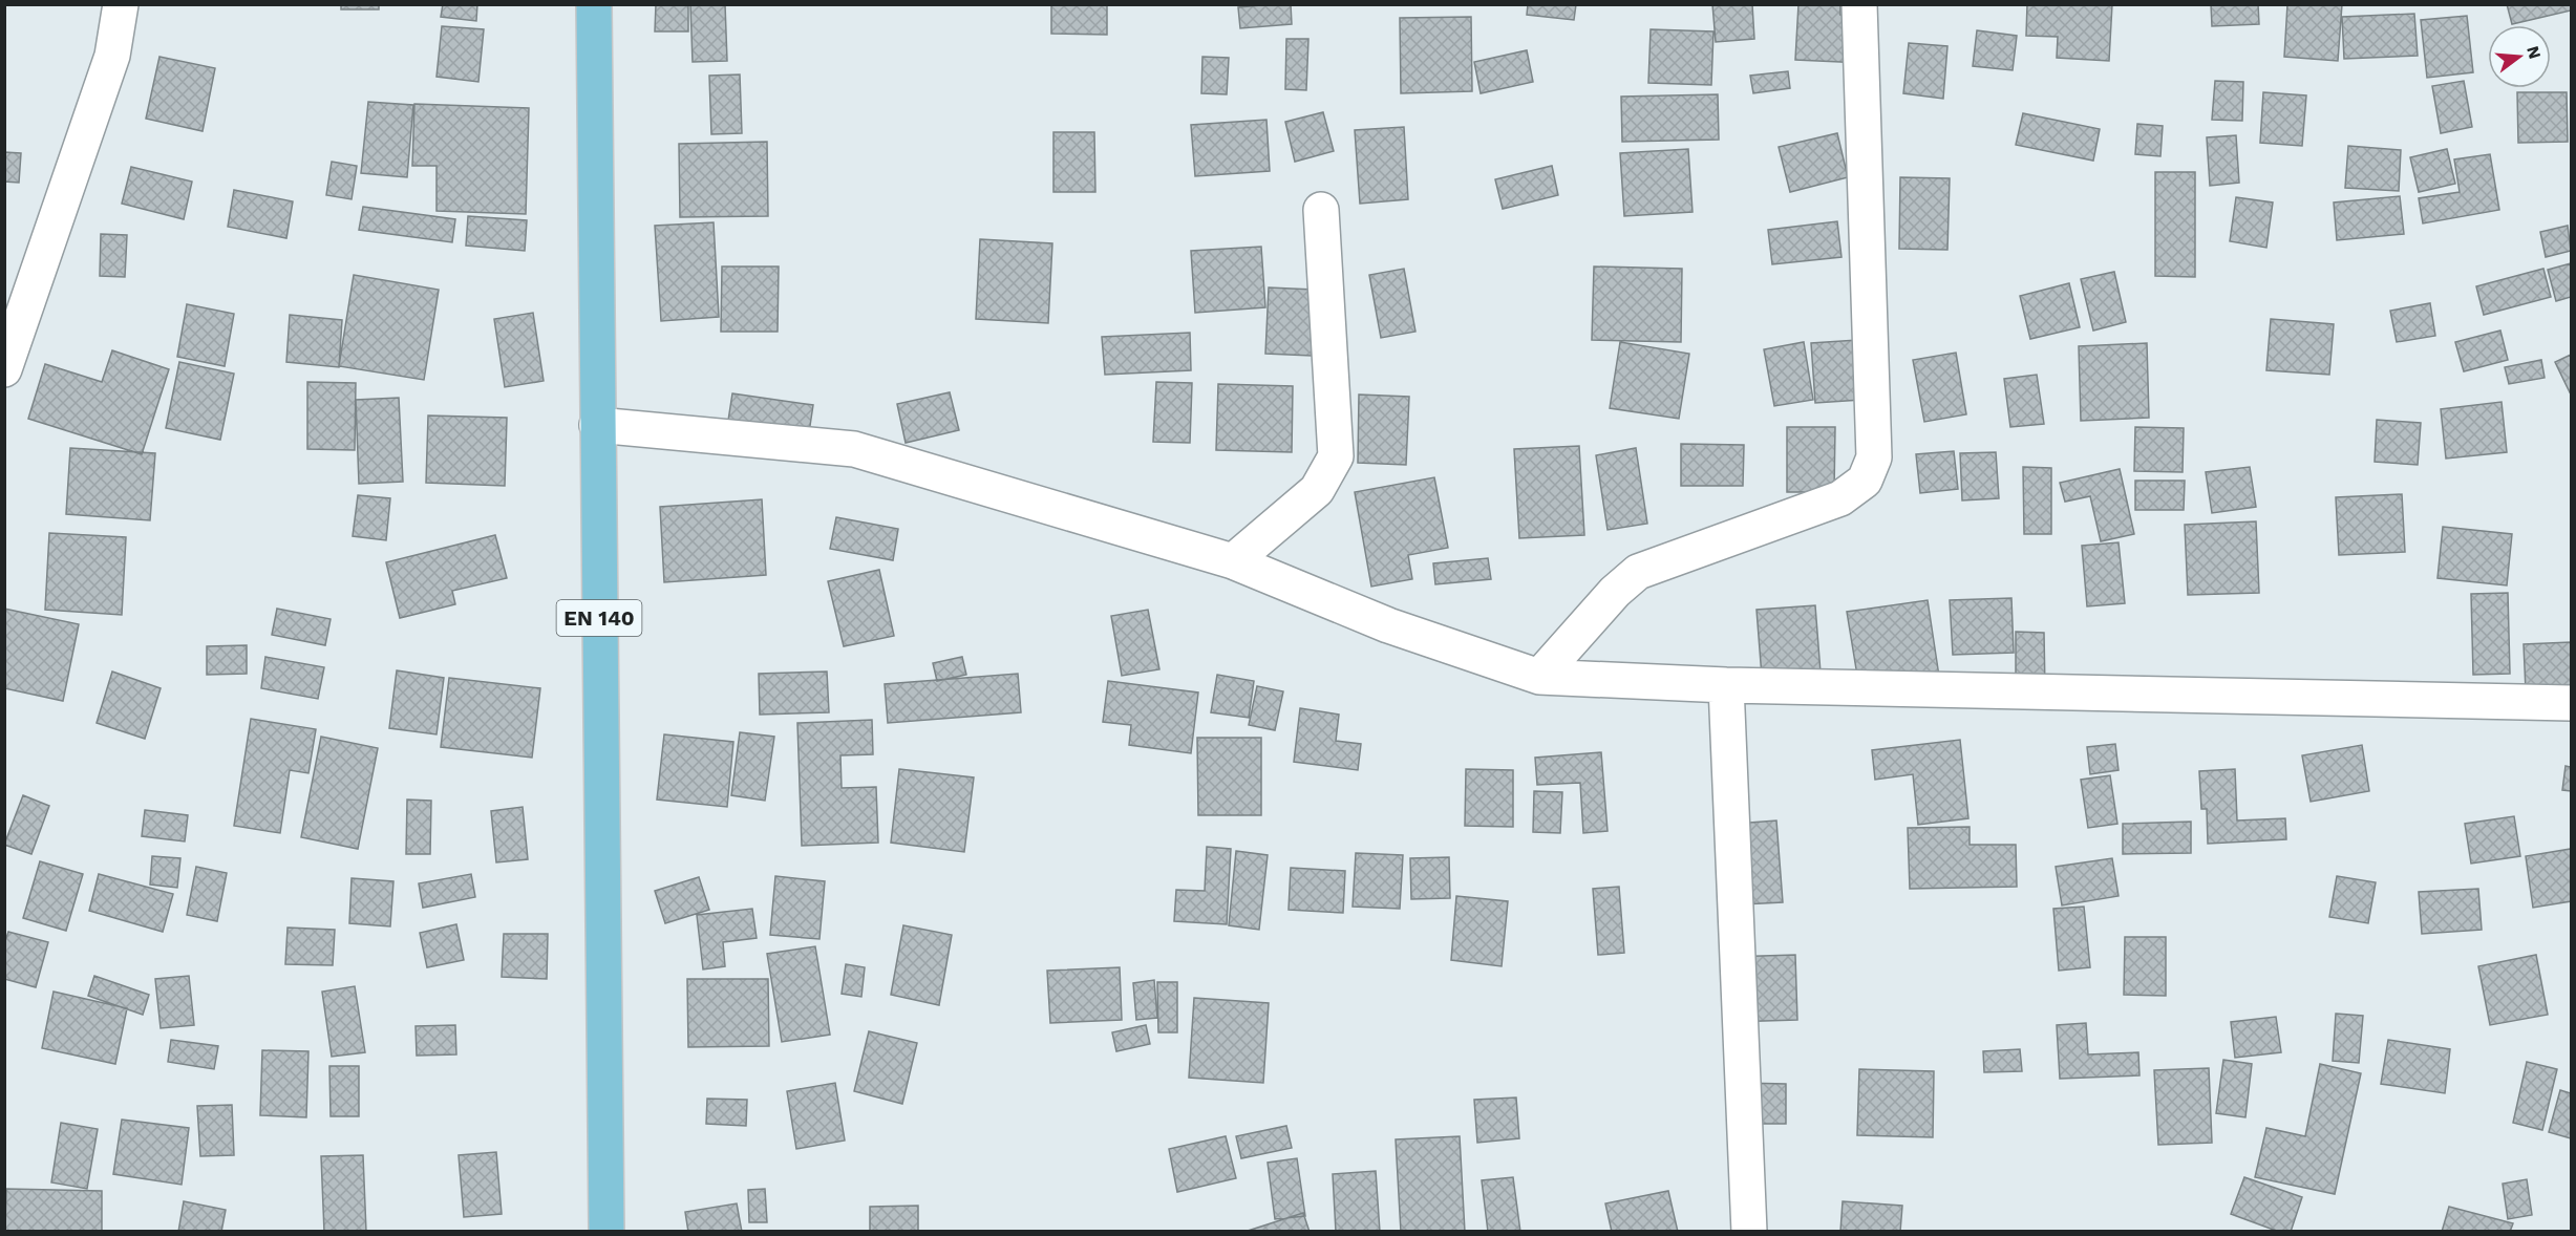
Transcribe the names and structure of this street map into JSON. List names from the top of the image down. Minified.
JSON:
{"streets":{"main road":["EN 140"]},"north":"right"}
